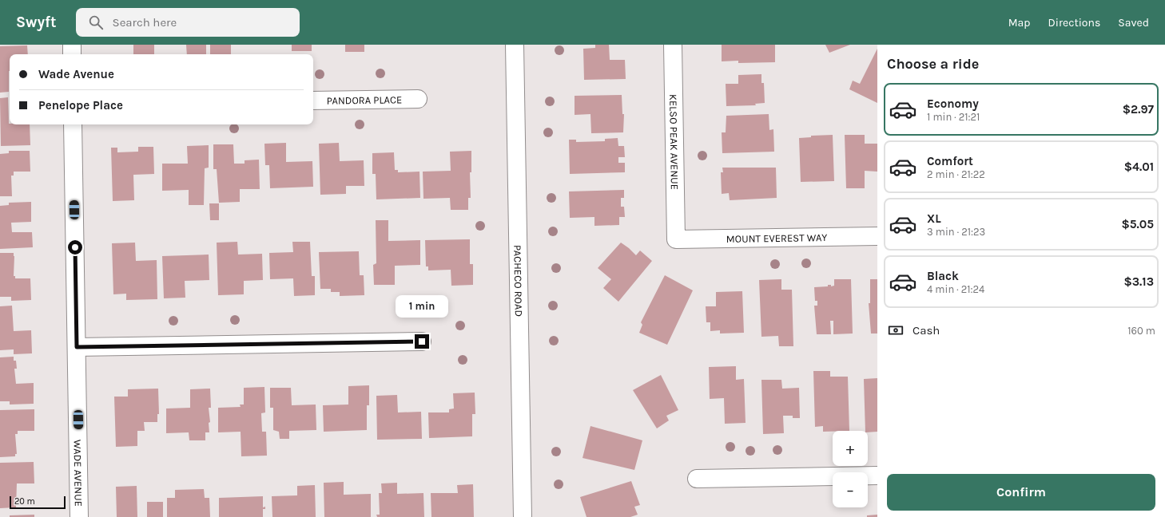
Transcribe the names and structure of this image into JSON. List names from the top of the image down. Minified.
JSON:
{"streets":{"street":["PANDORA PLACE","KELSO PEAK AVENUE","MOUNT EVEREST WAY","PACHECO ROAD","WADE AVENUE"]},"crossings":[["KELSO PEAK AVENUE","MOUNT EVEREST WAY"]],"scale_bar":"20 m","page":{"header":"Swyft","search":"Search here","nav":["Map","Directions","Saved"],"heading":"Choose a ride","banner":["Wade Avenue","Penelope Place"],"list":[{"name":"Economy","note":"1 min · 21:21","value":"$2.97"},{"name":"Comfort","note":"2 min · 21:22","value":"$4.01"},{"name":"XL","note":"3 min · 21:23","value":"$5.05"},{"name":"Black","note":"4 min · 21:24","value":"$3.13"}],"bubble":"1 min","pay":["Cash","160 m"],"map_buttons":["+","−"],"buttons":"Confirm","scale":"20 m"}}
